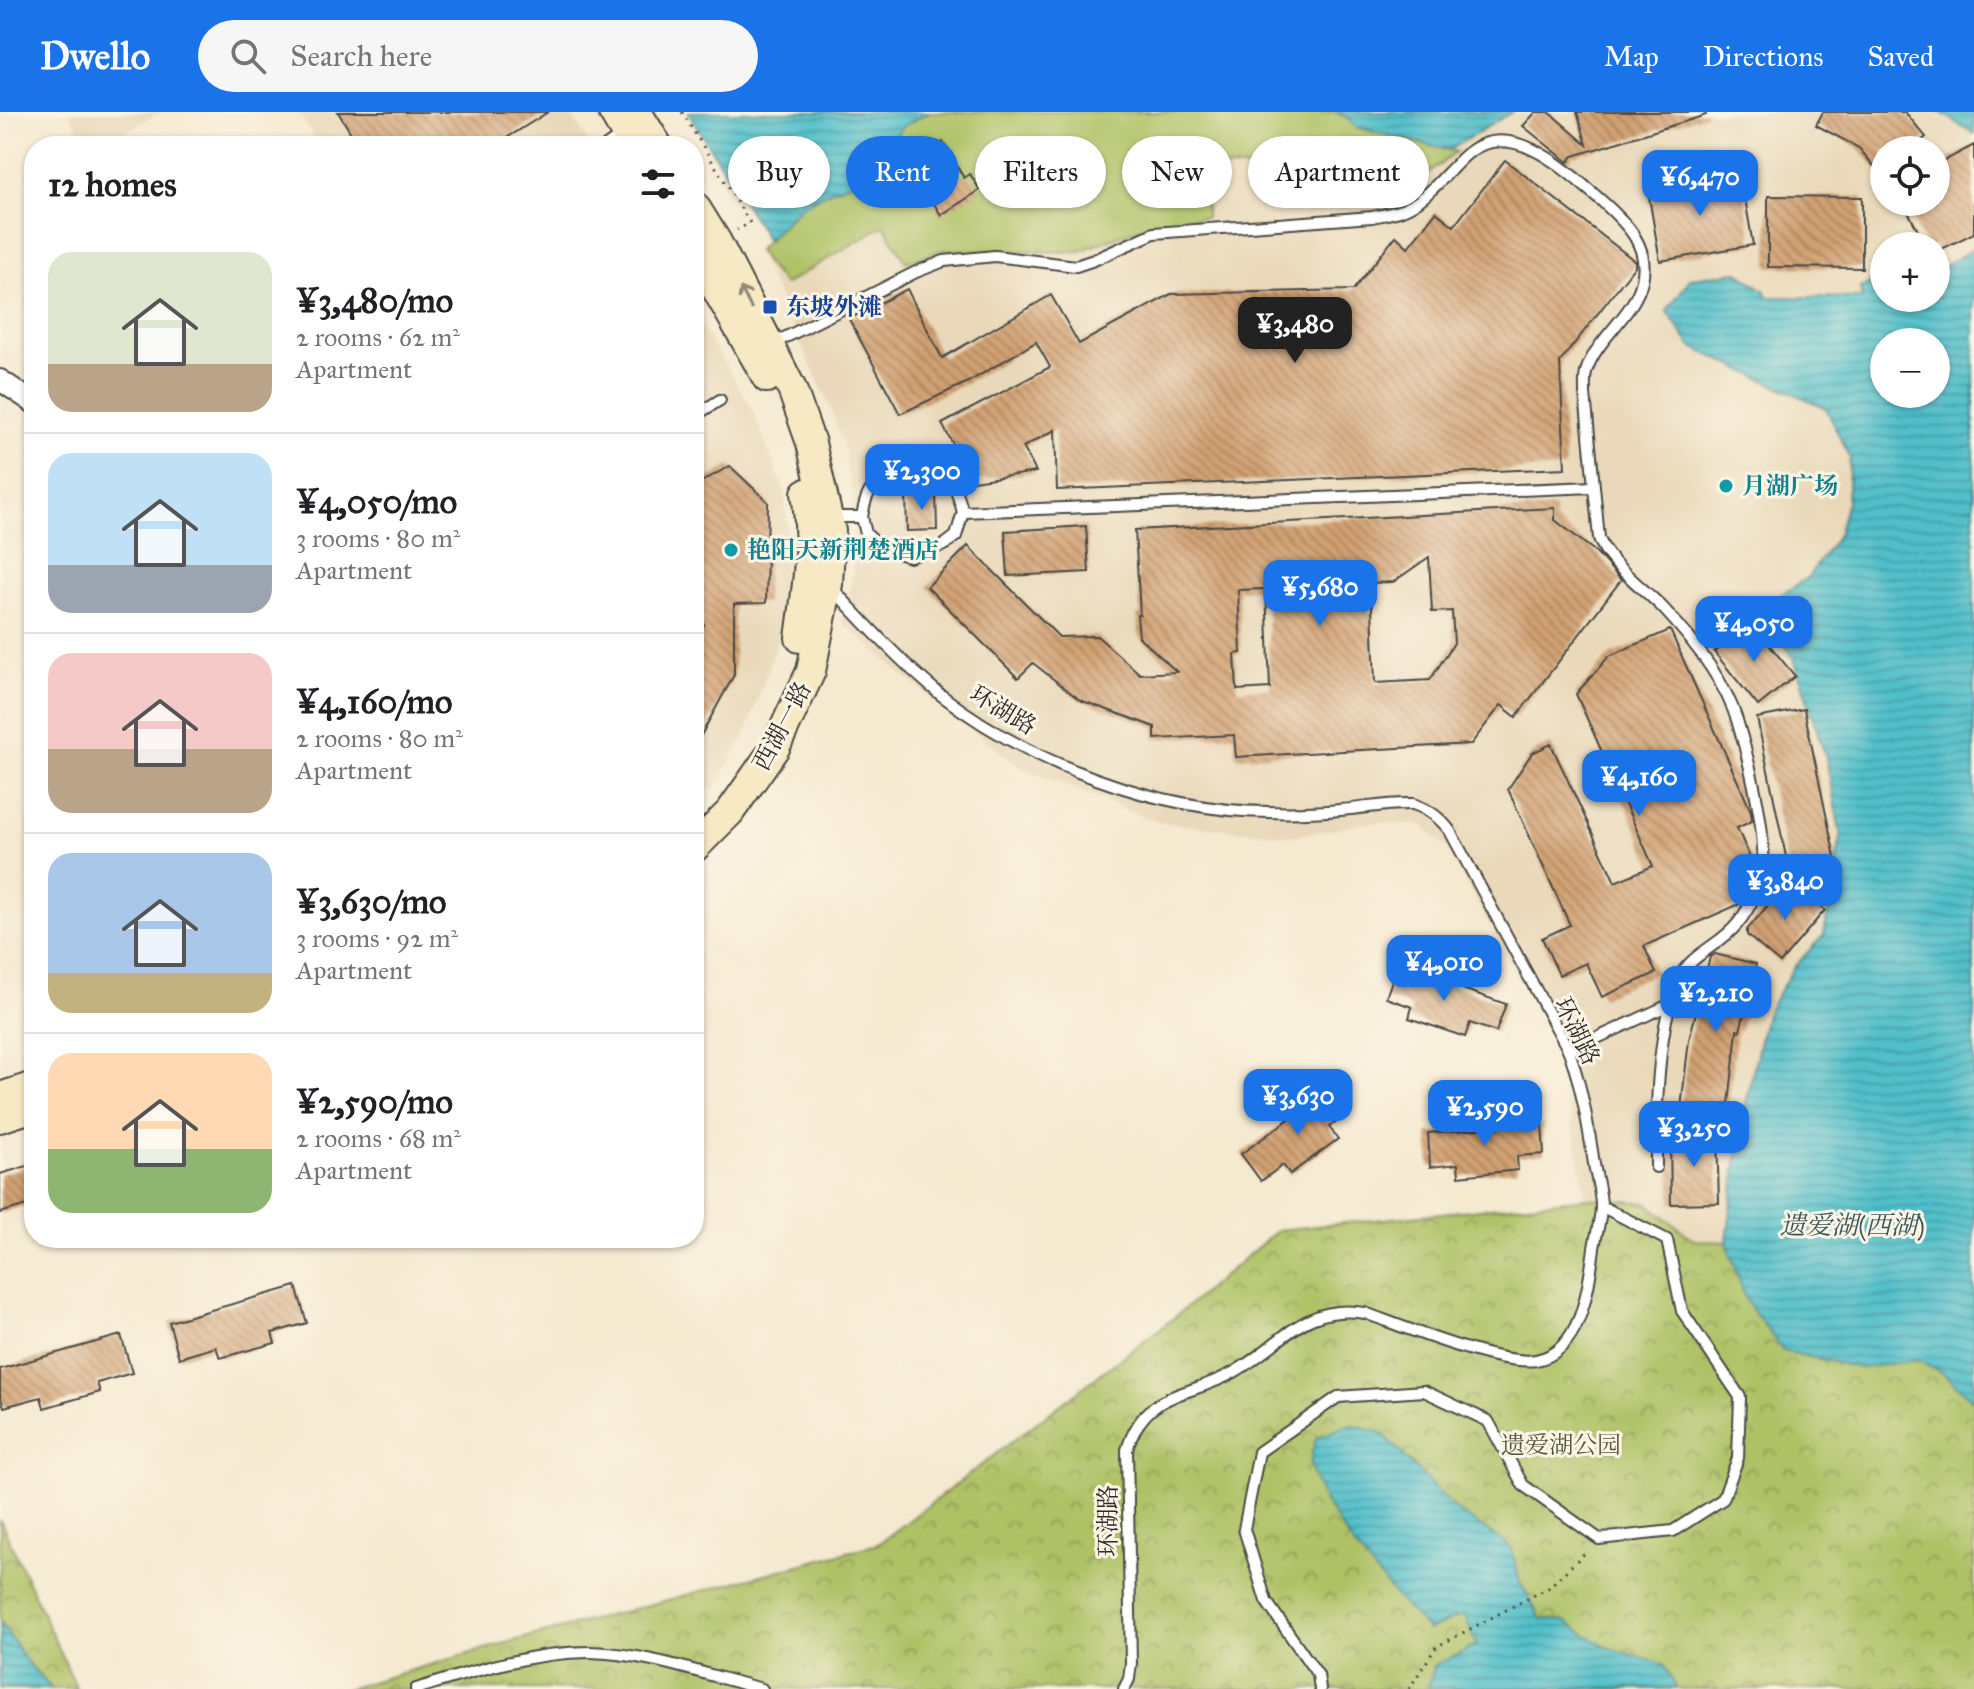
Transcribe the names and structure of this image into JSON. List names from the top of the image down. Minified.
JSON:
{"streets":{"main road":["西湖一路"],"lane":["环湖路"]},"crossings":[["环湖路","西湖一路"]],"water":["遗爱湖(西湖)"],"parks":["遗爱湖公园"],"places":{"transit":["东坡外滩"],"other":["月湖广场","艳阳天新荆楚酒店"]},"page":{"header":"Dwello","search":"Search here","nav":["Map","Directions","Saved"],"map_buttons":["+","−"],"chip":["Buy","Rent","Filters","New","Apartment"],"heading":"12 homes","price":["¥6,470","¥3,480","¥2,300","¥5,680","¥4,050","¥4,160","¥3,840","¥4,010","¥2,210","¥3,630","¥2,590","¥3,250"],"list":[{"name":"¥3,480/mo","note":"2 rooms · 62 m² · Apartment"},{"name":"¥4,050/mo","note":"3 rooms · 80 m² · Apartment"},{"name":"¥4,160/mo","note":"2 rooms · 80 m² · Apartment"},{"name":"¥3,630/mo","note":"3 rooms · 92 m² · Apartment"},{"name":"¥2,590/mo","note":"2 rooms · 68 m² · Apartment"}]}}
